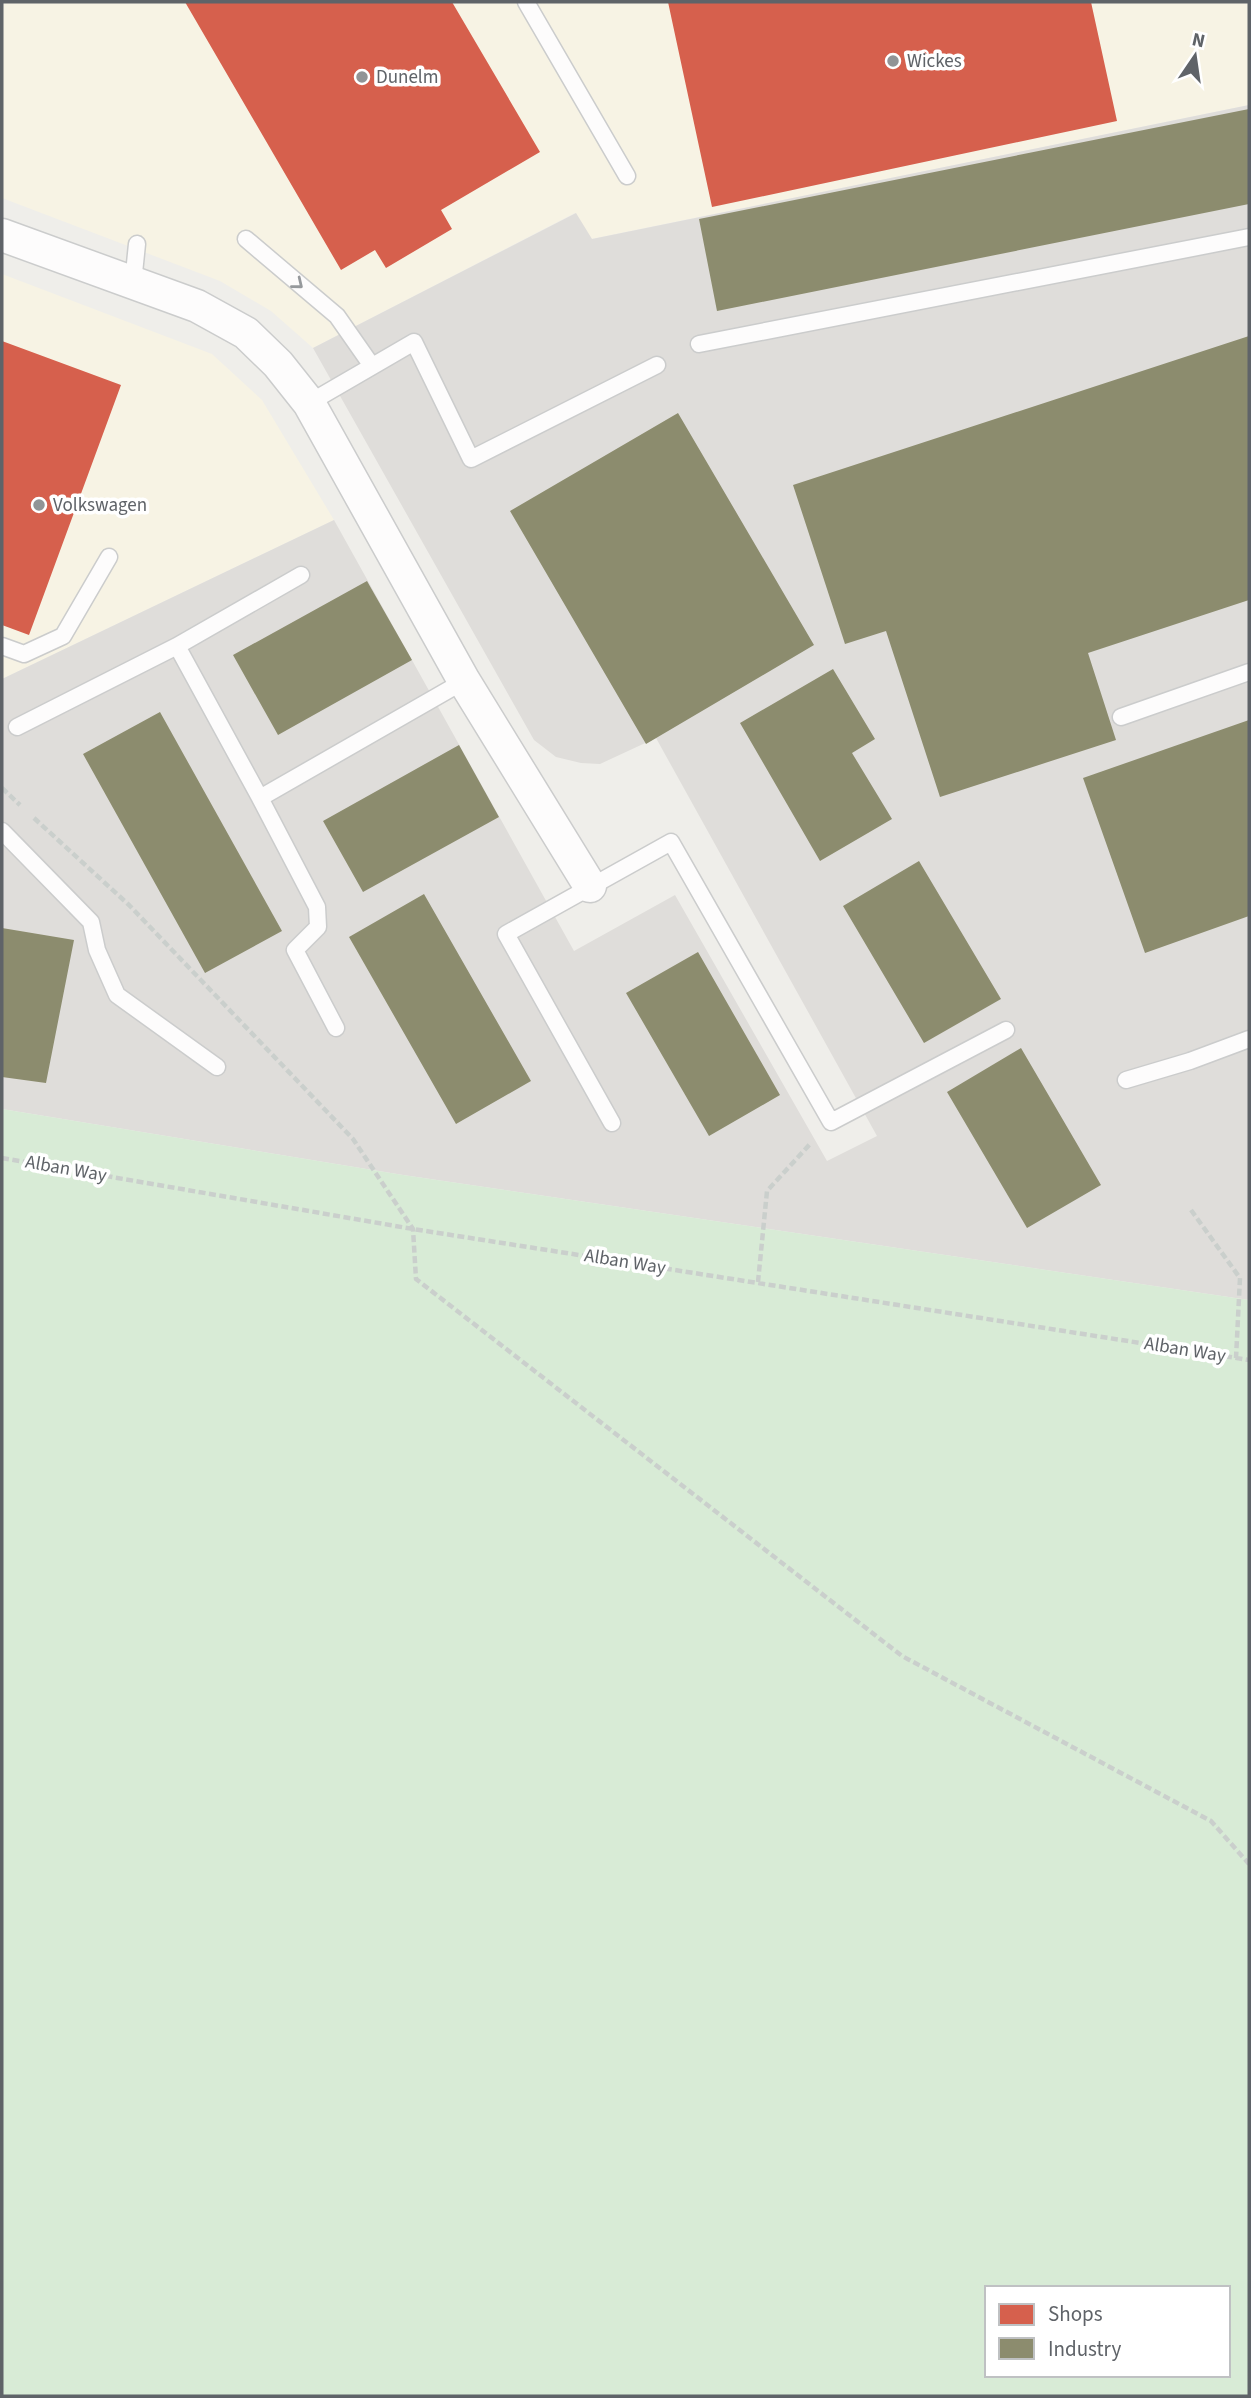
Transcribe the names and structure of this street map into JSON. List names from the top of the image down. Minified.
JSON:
{"streets":{"path":["Alban Way"]},"places":["Wickes","Dunelm","Volkswagen"],"legend":["Shops","Industry"],"north":"top"}
